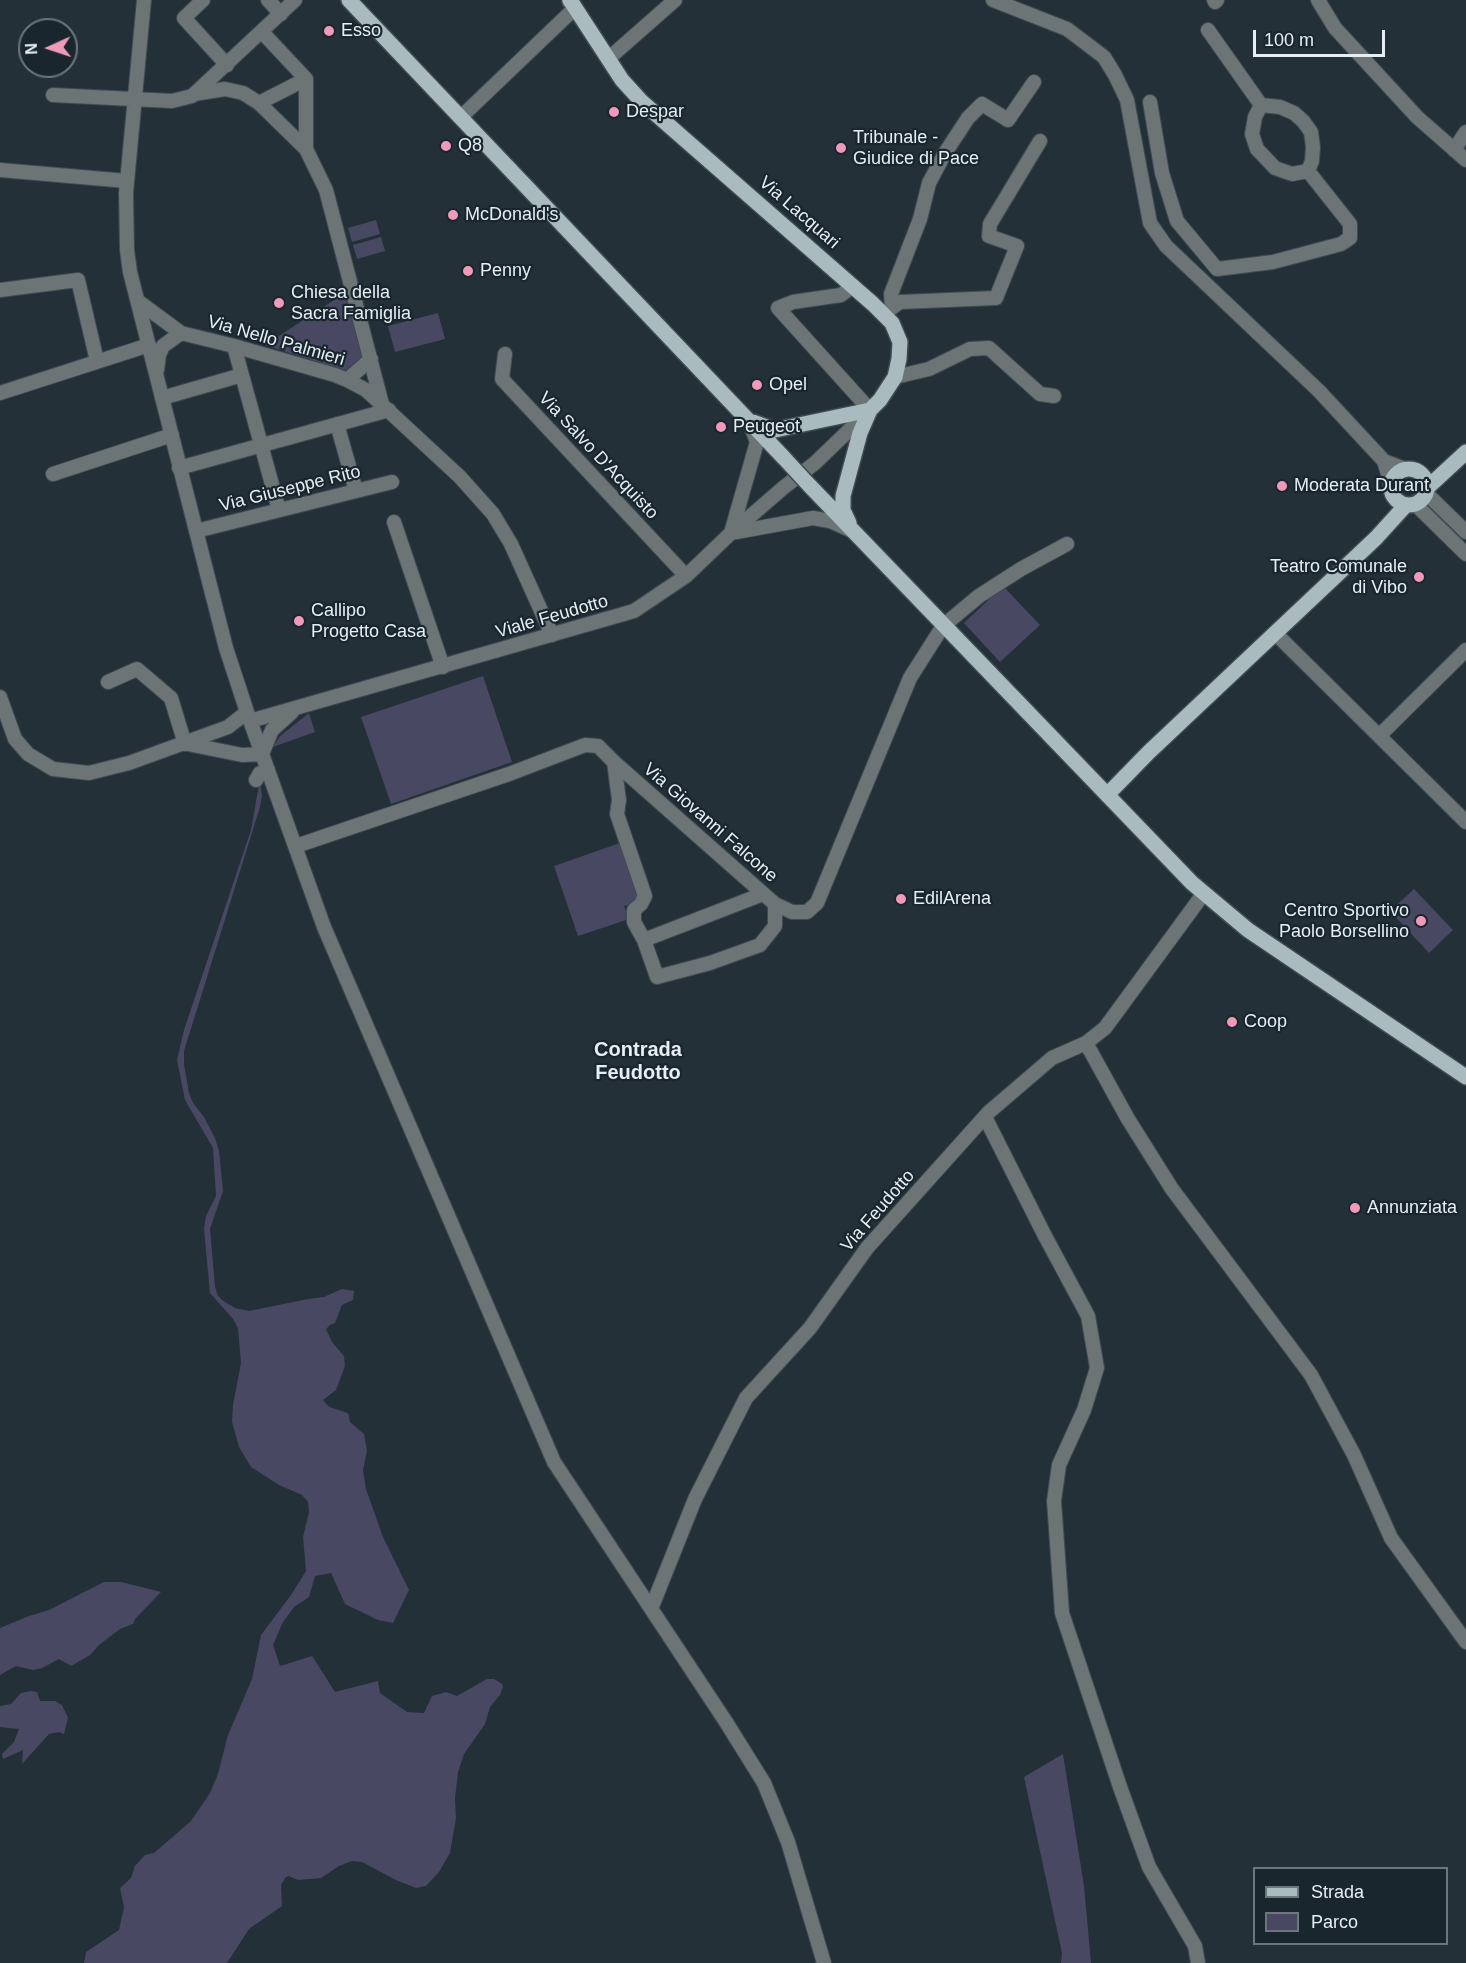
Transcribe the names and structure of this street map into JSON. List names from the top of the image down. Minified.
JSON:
{"streets":{"main road":["Via Lacquari"],"street":["Via Nello Palmieri","Via Salvo D'Acquisto","Via Giuseppe Rito","Viale Feudotto","Via Giovanni Falcone","Via Feudotto"]},"crossings":[["Via Lacquari","Viale Feudotto"],["Via Nello Palmieri","Viale Feudotto"],["Via Salvo D'Acquisto","Viale Feudotto"]],"districts":["Contrada Feudotto"],"places":["Esso","Despar","Q8","Tribunale - Giudice di Pace","McDonald's","Penny","Chiesa della Sacra Famiglia","Opel","Peugeot","Moderata Durant","Teatro Comunale di Vibo","Callipo Progetto Casa","EdilArena","Centro Sportivo Paolo Borsellino","Coop","Annunziata"],"legend":["Strada","Parco"],"scale_bar":"100 m","north":"left"}
